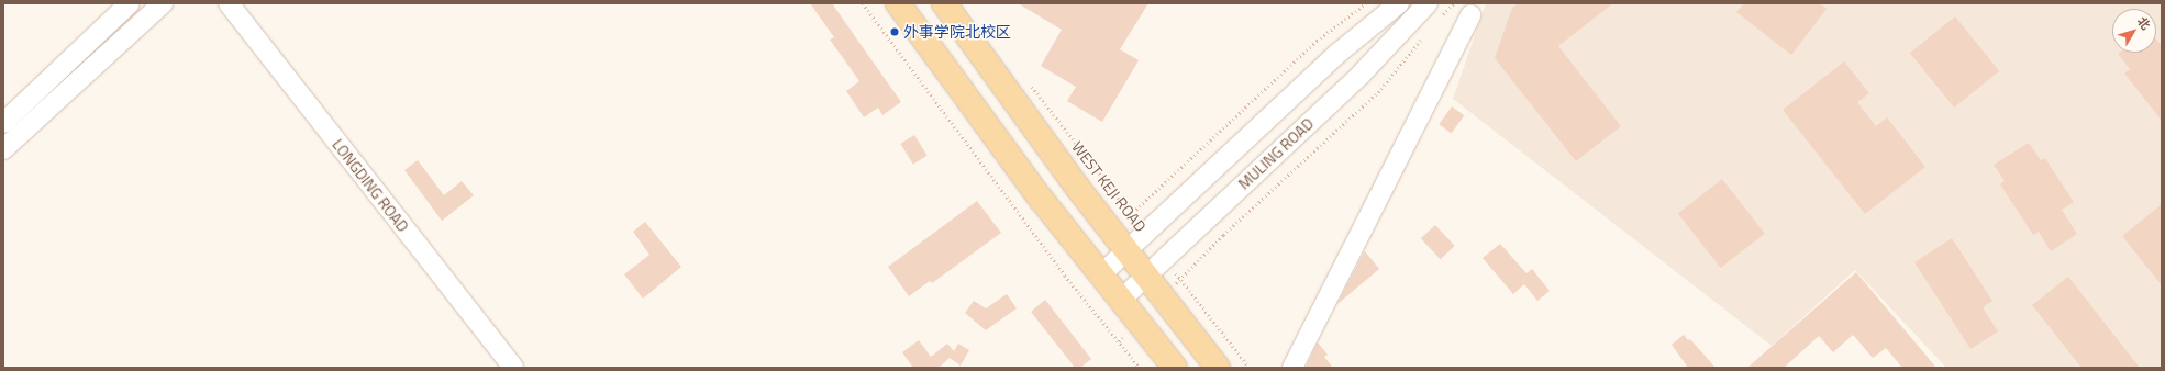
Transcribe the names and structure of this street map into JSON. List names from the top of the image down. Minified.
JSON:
{"streets":{"main road":["WEST KEJI ROAD"],"street":["MULING ROAD","LONGDING ROAD"]},"crossings":[["MULING ROAD","WEST KEJI ROAD"]],"places":["外事学院北校区"],"north":"top right"}
